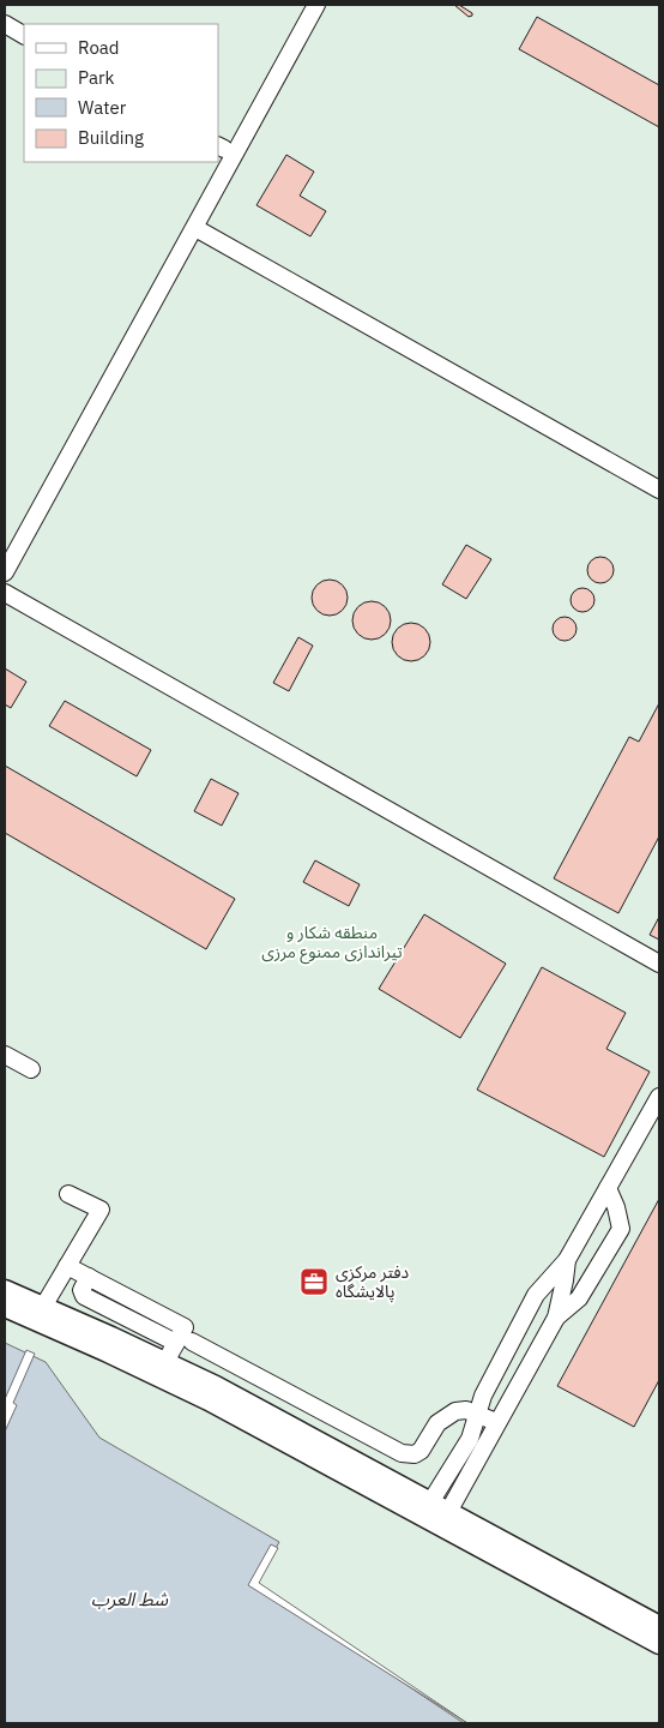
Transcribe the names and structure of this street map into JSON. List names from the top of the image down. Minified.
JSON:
{"water":["شط العرب"],"parks":["منطقه شکار و تیراندازی ممنوع مرزی"],"places":{"office":["دفتر مرکزی پالایشگاه"]},"legend":["Road","Park","Water","Building"]}
